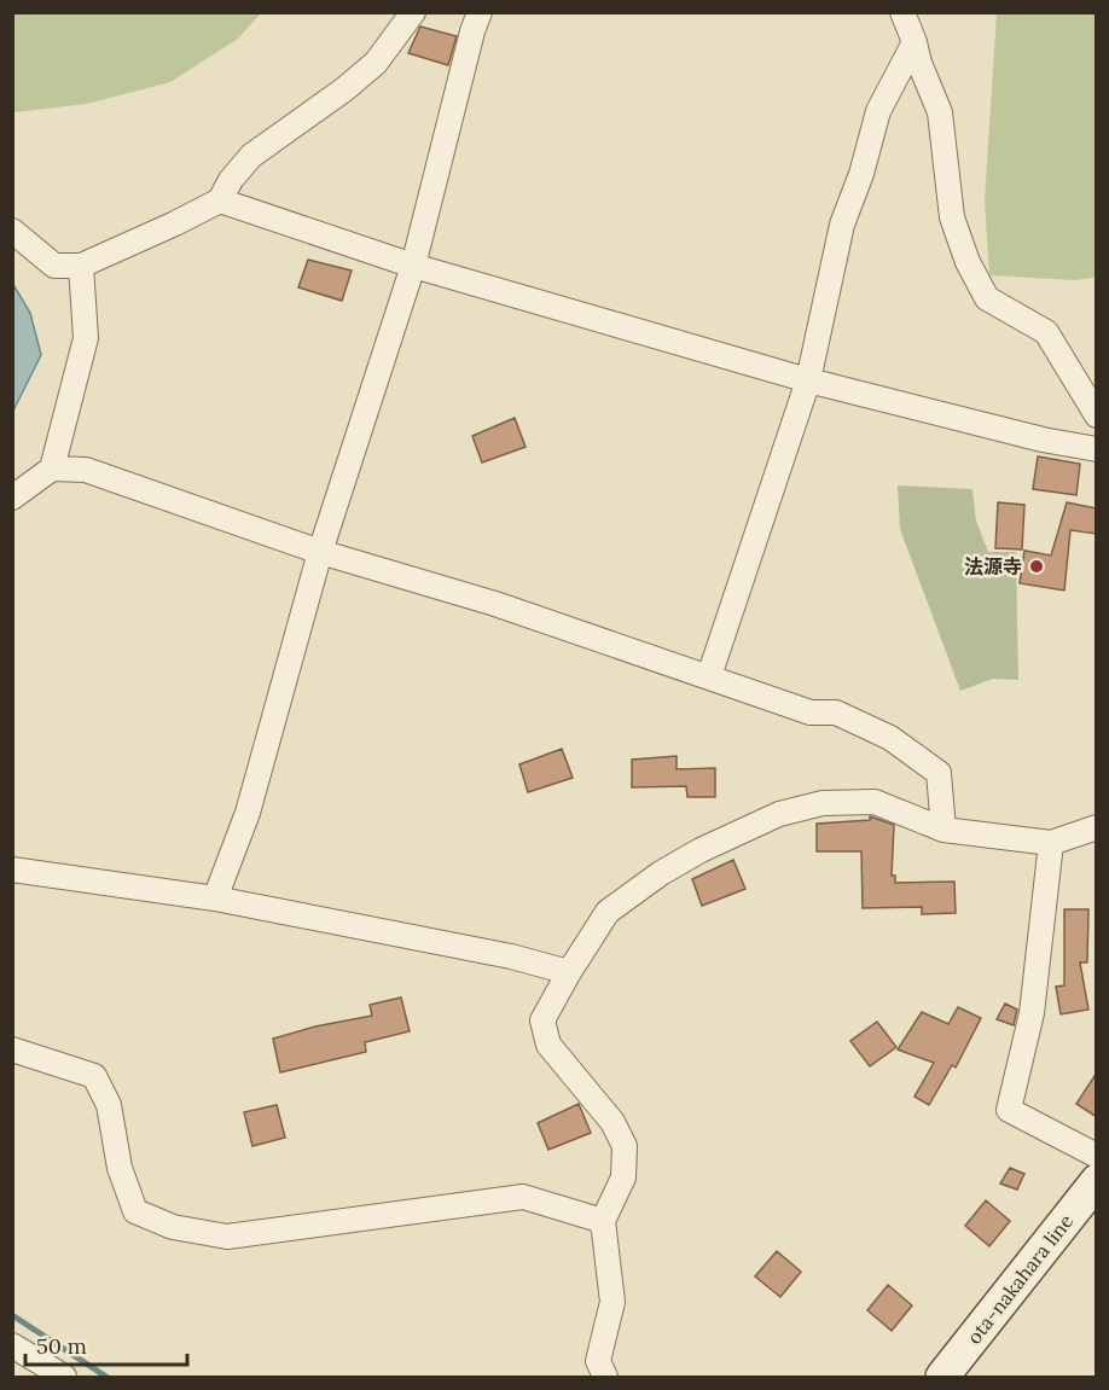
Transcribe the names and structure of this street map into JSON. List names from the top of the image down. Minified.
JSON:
{"streets":{"main road":["ota-nakahara line"]},"places":["法源寺"],"scale_bar":"50 m"}
